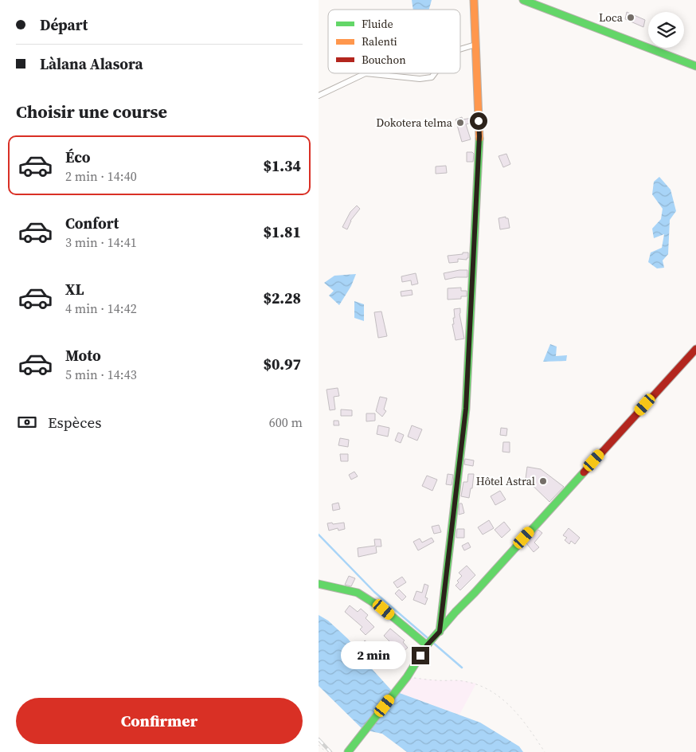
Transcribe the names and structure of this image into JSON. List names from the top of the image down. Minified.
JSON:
{"places":["Loca","Dokotera telma","Hôtel Astral"],"legend":["Fluide","Ralenti","Bouchon"],"page":{"banner":["Départ","Làlana Alasora"],"heading":"Choisir une course","list":[{"name":"Éco","note":"2 min · 14:40","value":"$1.34"},{"name":"Confort","note":"3 min · 14:41","value":"$1.81"},{"name":"XL","note":"4 min · 14:42","value":"$2.28"},{"name":"Moto","note":"5 min · 14:43","value":"$0.97"}],"pay":["Espèces","600 m"],"bubble":"2 min","buttons":"Confirmer"}}
